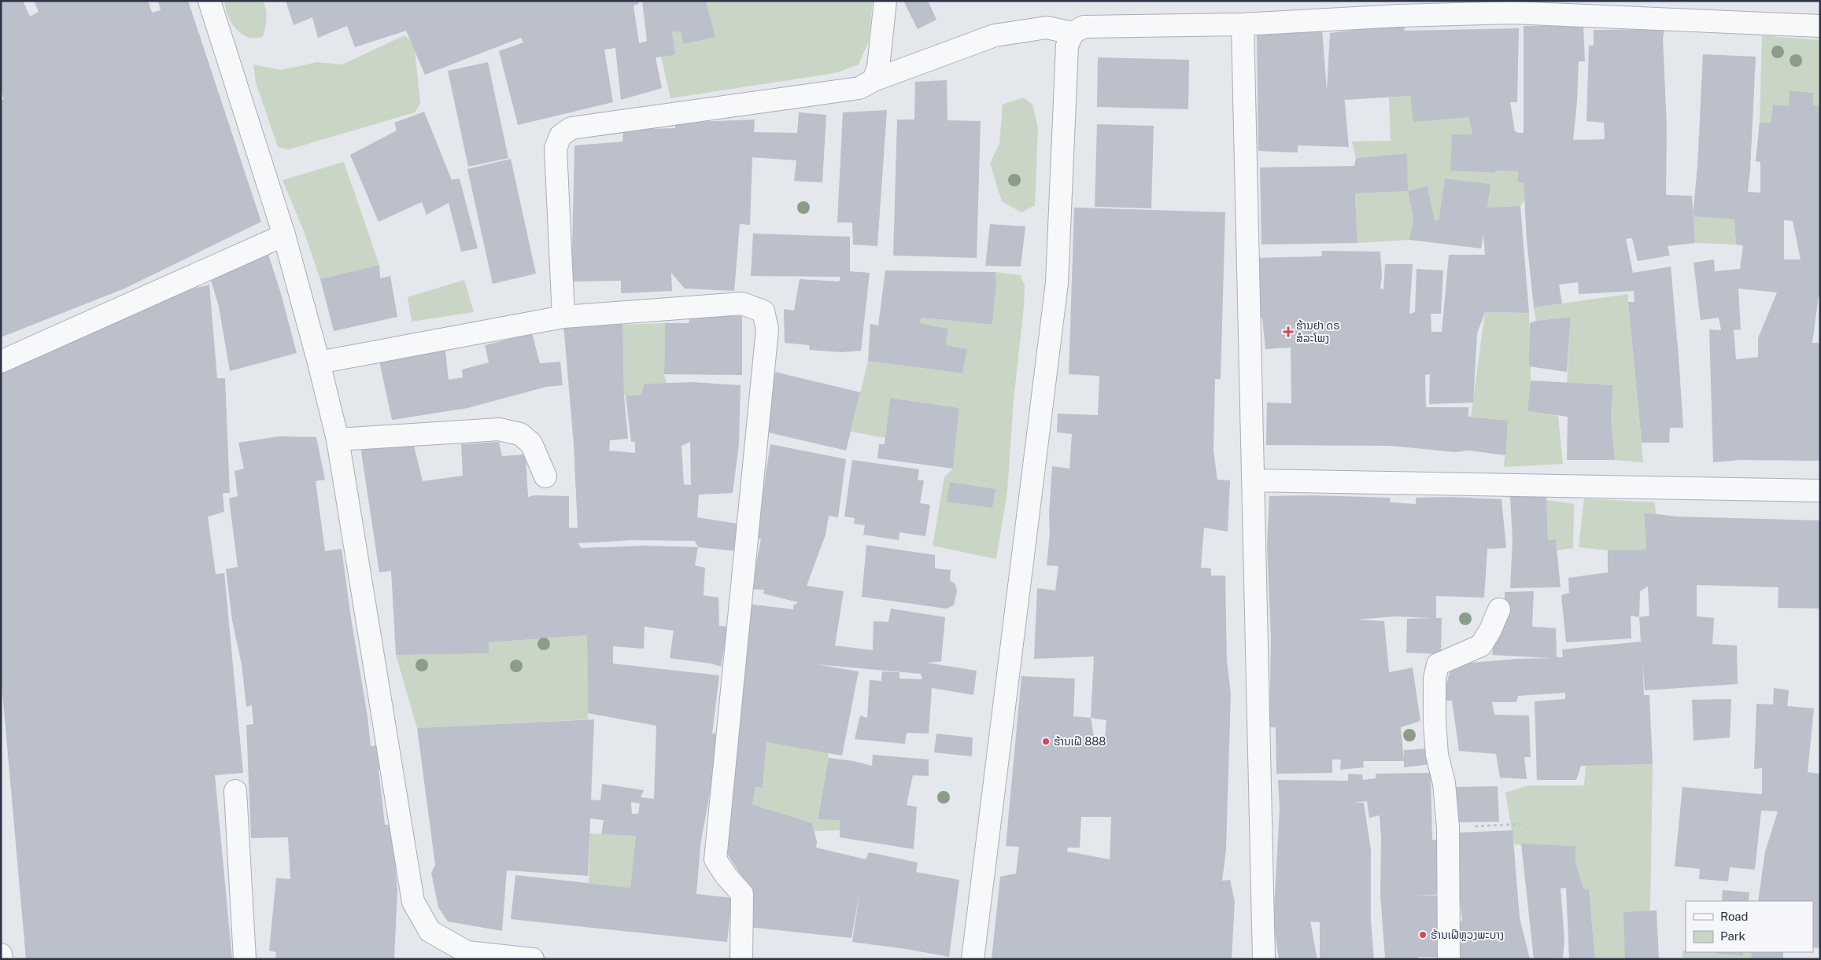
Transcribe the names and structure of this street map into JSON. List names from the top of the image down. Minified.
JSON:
{"places":{"health":["ຮ້ານຢາ ດຣ ສໍລະໂພງ"],"other":["ຮ້ານເຝີ 888","ຮ້ານເຝີຫຼວງພະບາງ"]},"legend":["Road","Park"]}
